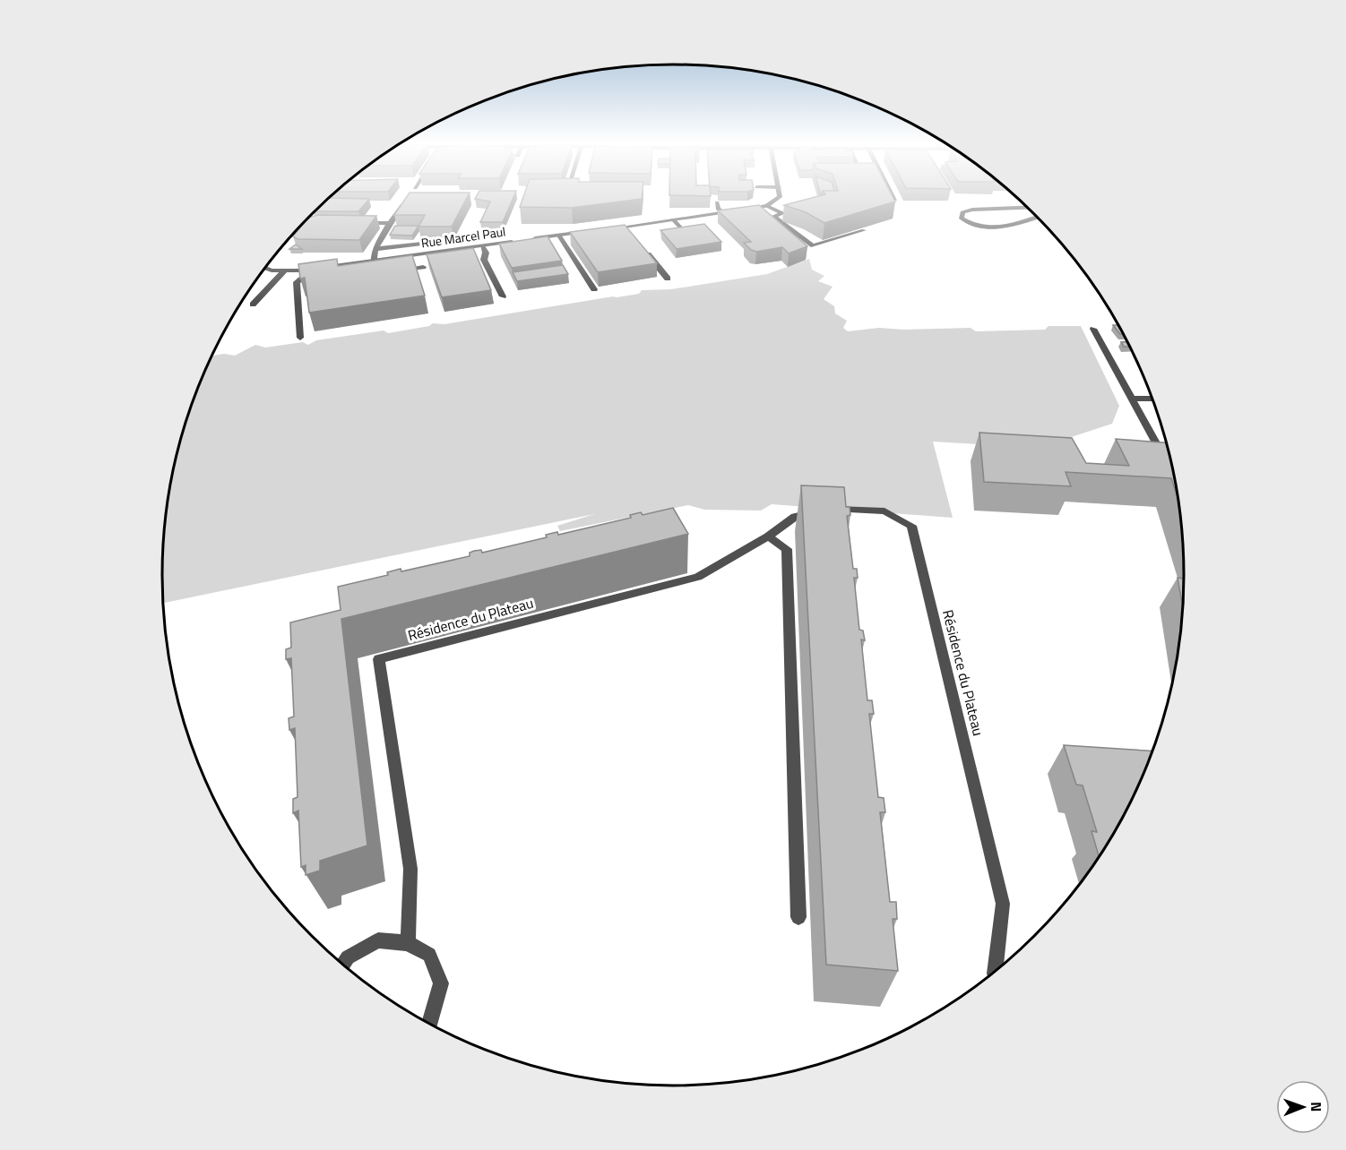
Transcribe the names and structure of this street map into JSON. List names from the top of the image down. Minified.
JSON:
{"streets":{"street":["Rue Marcel Paul","Résidence du Plateau"]},"north":"right"}
